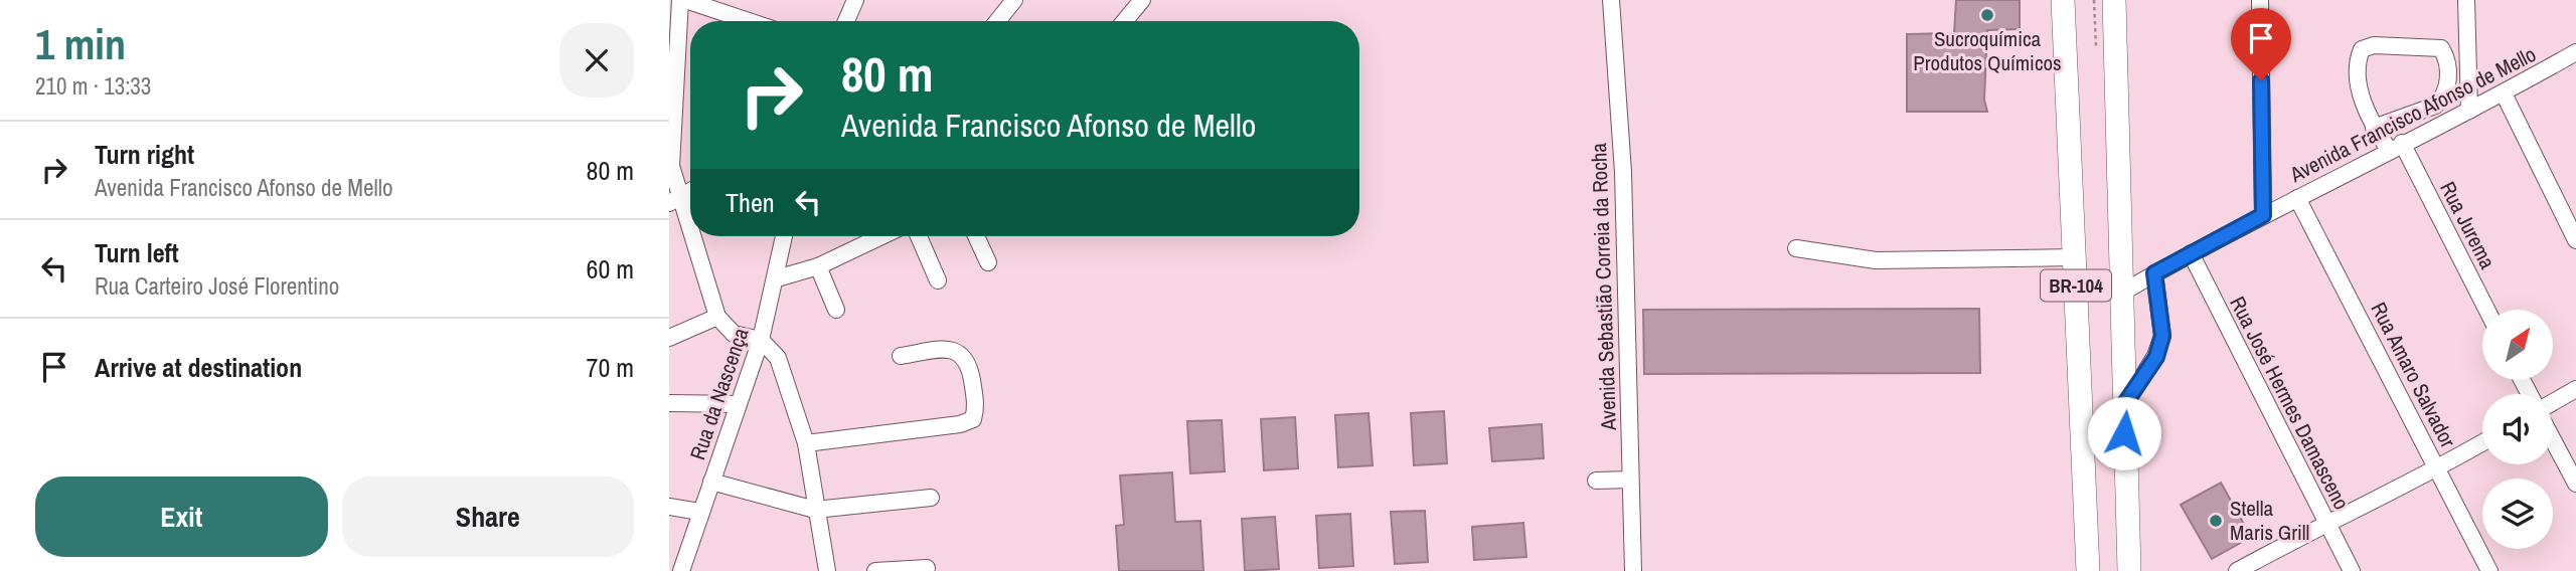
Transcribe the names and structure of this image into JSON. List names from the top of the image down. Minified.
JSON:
{"streets":{"highway":["BR-104"],"street":["Avenida Francisco Afonso de Mello","Rua Jurema","Avenida Sebastião Correia da Rocha","Rua Amaro Salvador","Rua da Nascença","Rua José Hermes Damasceno"]},"crossings":[["Avenida Francisco Afonso de Mello","Rua Jurema"],["Avenida Francisco Afonso de Mello","BR-104"],["Avenida Francisco Afonso de Mello","Rua Amaro Salvador"],["Avenida Francisco Afonso de Mello","Rua José Hermes Damasceno"]],"places":["Sucroquímica Produtos Químicos","Stella Maris Grill"],"north":"top right","page":{"heading":["1 min","210 m · 13:33"],"turn":["80 m","Avenida Francisco Afonso de Mello"],"list":[{"name":"Turn right","note":"Avenida Francisco Afonso de Mello","value":"80 m"},{"name":"Turn left","note":"Rua Carteiro José Florentino","value":"60 m"},{"name":"Arrive at destination","value":"70 m"}],"then":"Then","buttons":["Exit","Share"]}}
